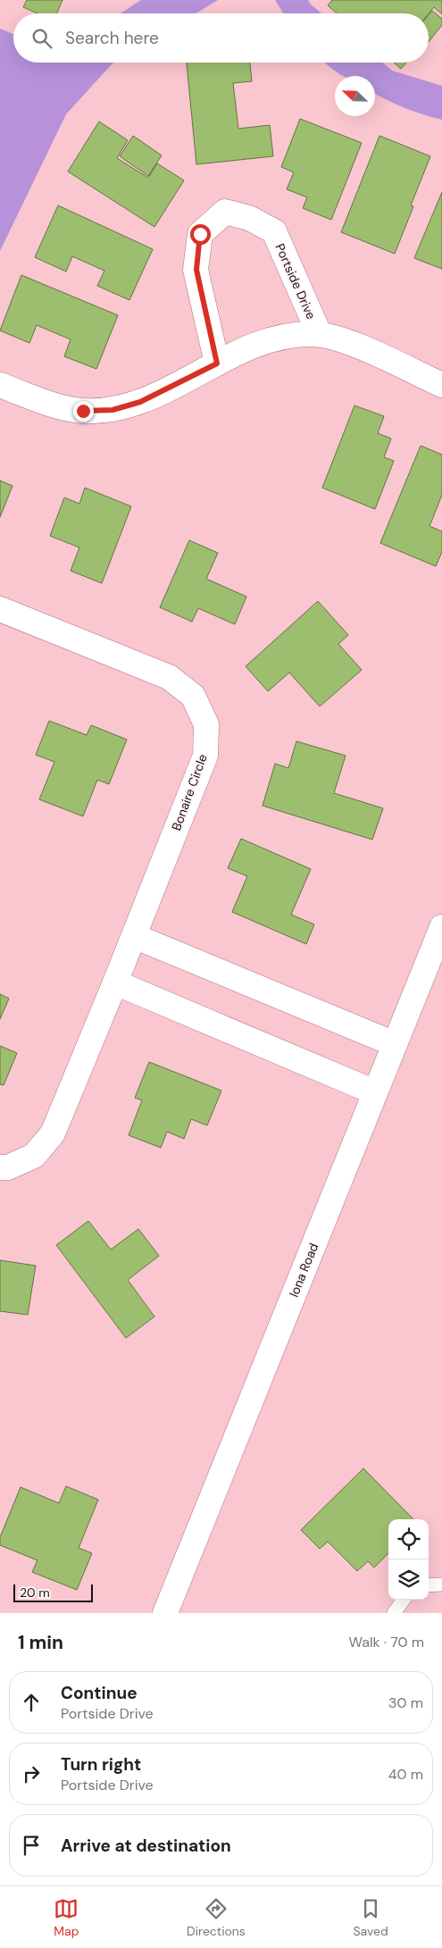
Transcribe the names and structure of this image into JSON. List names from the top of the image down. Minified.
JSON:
{"streets":{"street":["Portside Drive","Bonaire Circle","Iona Road"]},"scale_bar":"20 m","north":"top left","page":{"search":"Search here","scale":"20 m","heading":["1 min","Walk · 70 m"],"list":[["Continue","Portside Drive","30 m"],["Turn right","Portside Drive","40 m"],"Arrive at destination"],"nav":["Map","Directions","Saved"]}}
